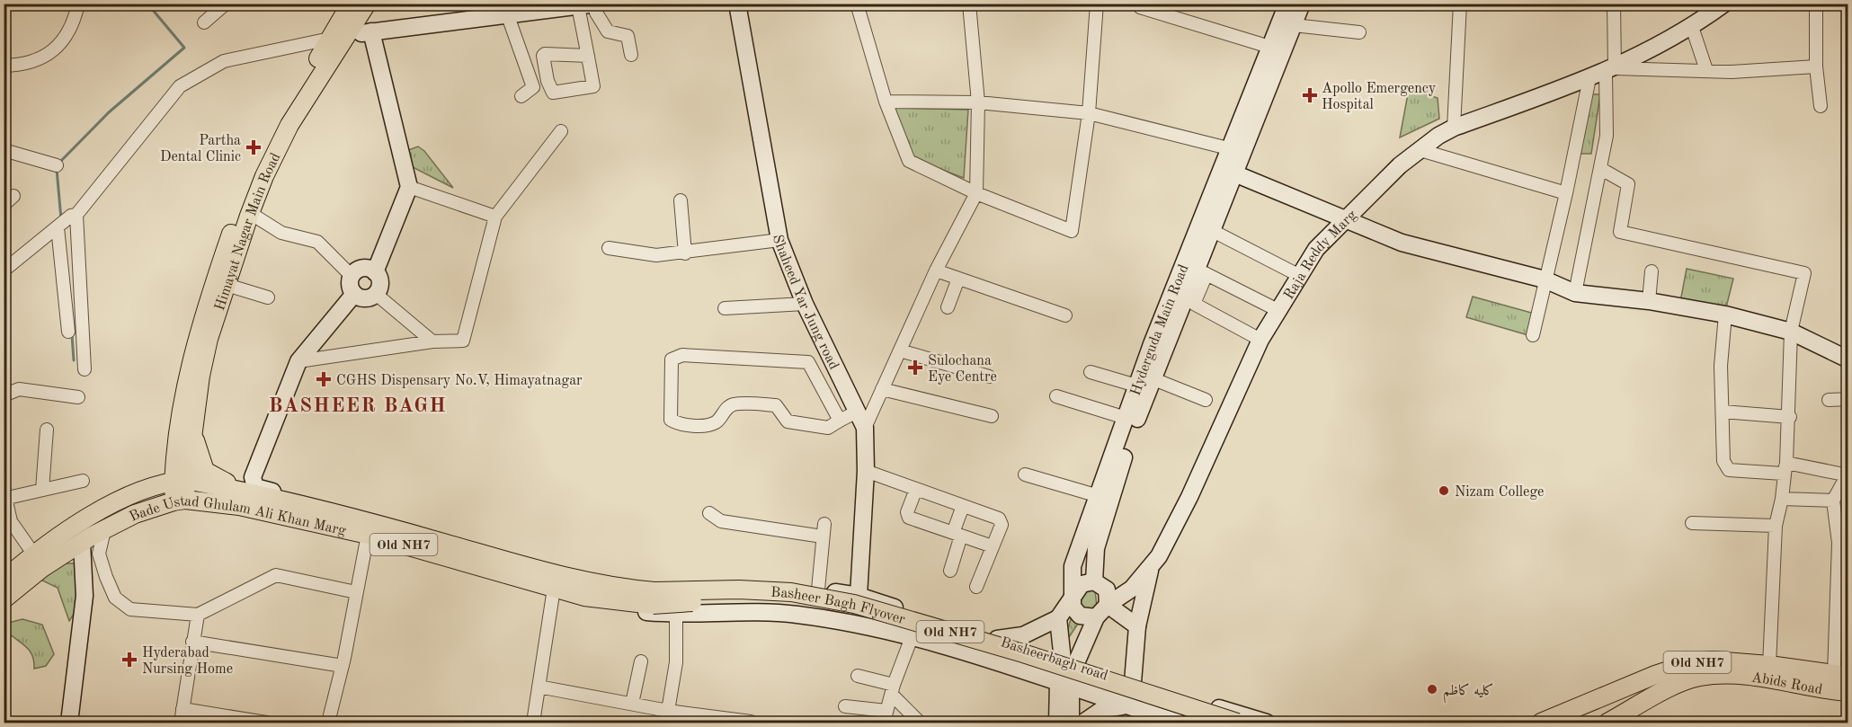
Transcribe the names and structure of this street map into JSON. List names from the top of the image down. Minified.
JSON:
{"streets":{"main road":["Himayat Nagar Main Road","Bade Ustad Ghulam Ali Khan Marg","Old NH7","Basheer Bagh Flyover","Abids Road"],"street":["Raja Reddy Marg","Shaheed Yar Jung road","Hyderguda Main Road","Basheerbagh road"]},"crossings":[["Himayat Nagar Main Road","Bade Ustad Ghulam Ali Khan Marg"],["Raja Reddy Marg","Hyderguda Main Road"],["Shaheed Yar Jung road","Basheerbagh road"],["Bade Ustad Ghulam Ali Khan Marg","Basheer Bagh Flyover"],["Bade Ustad Ghulam Ali Khan Marg","Basheerbagh road"],["Basheer Bagh Flyover","Basheerbagh road"]],"districts":["BASHEER BAGH"],"places":{"health":["Apollo Emergency Hospital","Partha Dental Clinic","Sulochana Eye Centre","CGHS Dispensary No.V, Himayatnagar","Hyderabad Nursing Home"],"other":["Nizam College","كليه كاظم"]}}
